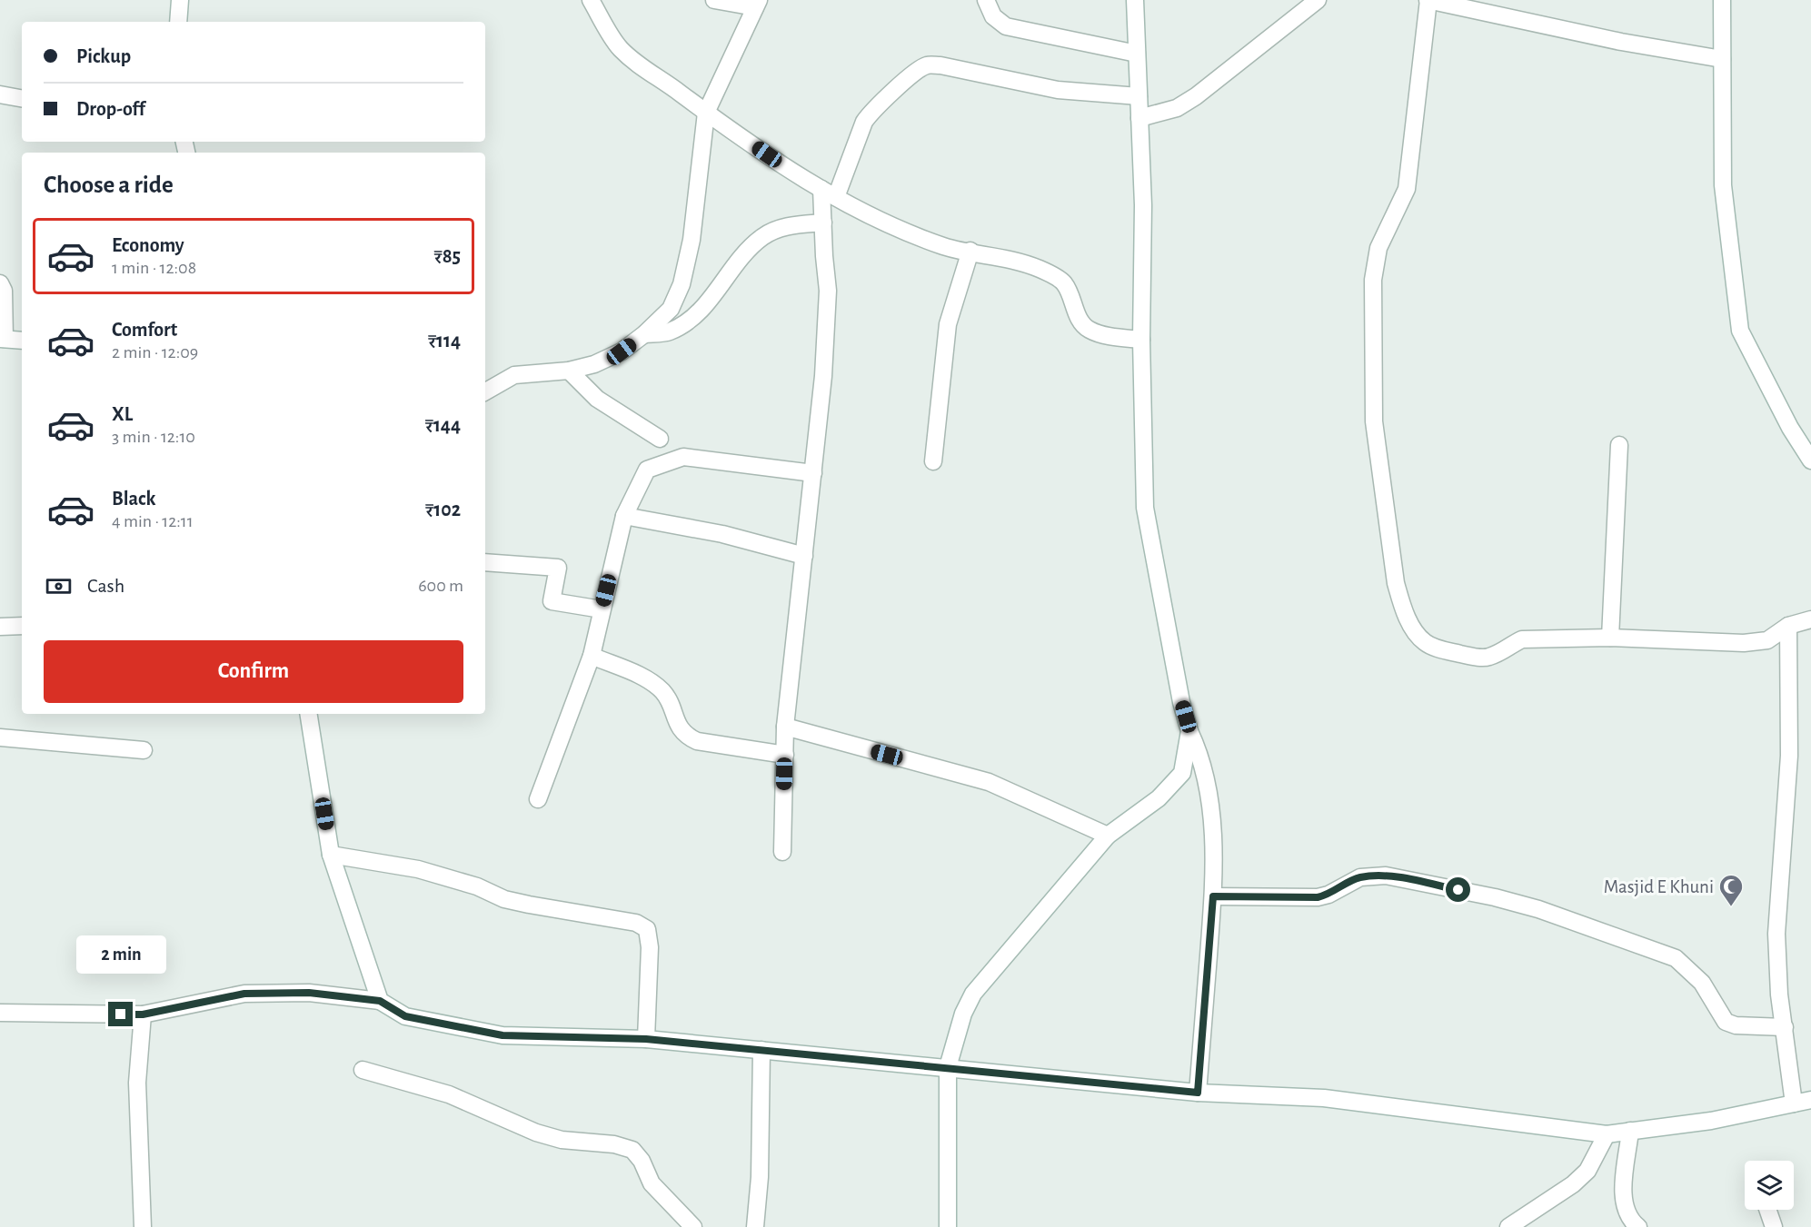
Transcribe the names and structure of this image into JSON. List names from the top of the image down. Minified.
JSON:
{"places":{"mosque":["Masjid E Khuni"]},"page":{"banner":["Pickup","Drop-off"],"heading":"Choose a ride","list":[{"name":"Economy","note":"1 min · 12:08","value":"₹85"},{"name":"Comfort","note":"2 min · 12:09","value":"₹114"},{"name":"XL","note":"3 min · 12:10","value":"₹144"},{"name":"Black","note":"4 min · 12:11","value":"₹102"}],"pay":["Cash","600 m"],"buttons":"Confirm","bubble":"2 min"}}
